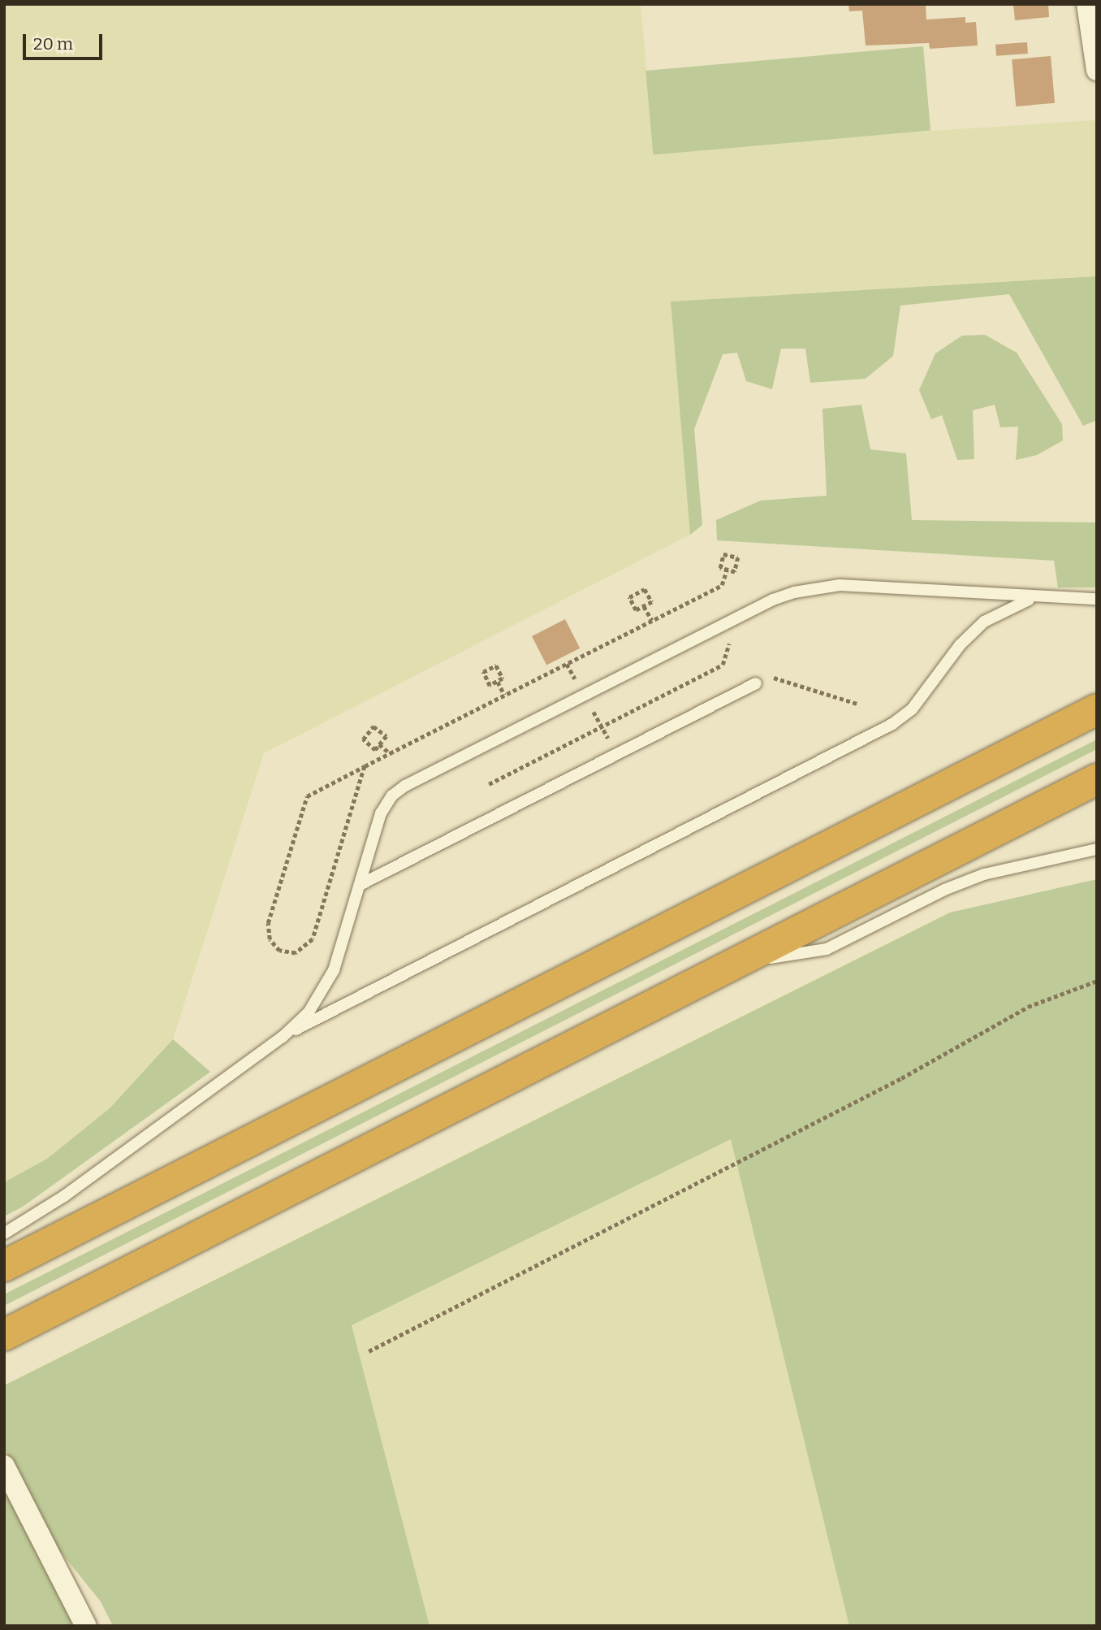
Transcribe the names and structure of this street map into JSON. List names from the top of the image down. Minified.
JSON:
{"scale_bar":"20 m"}
